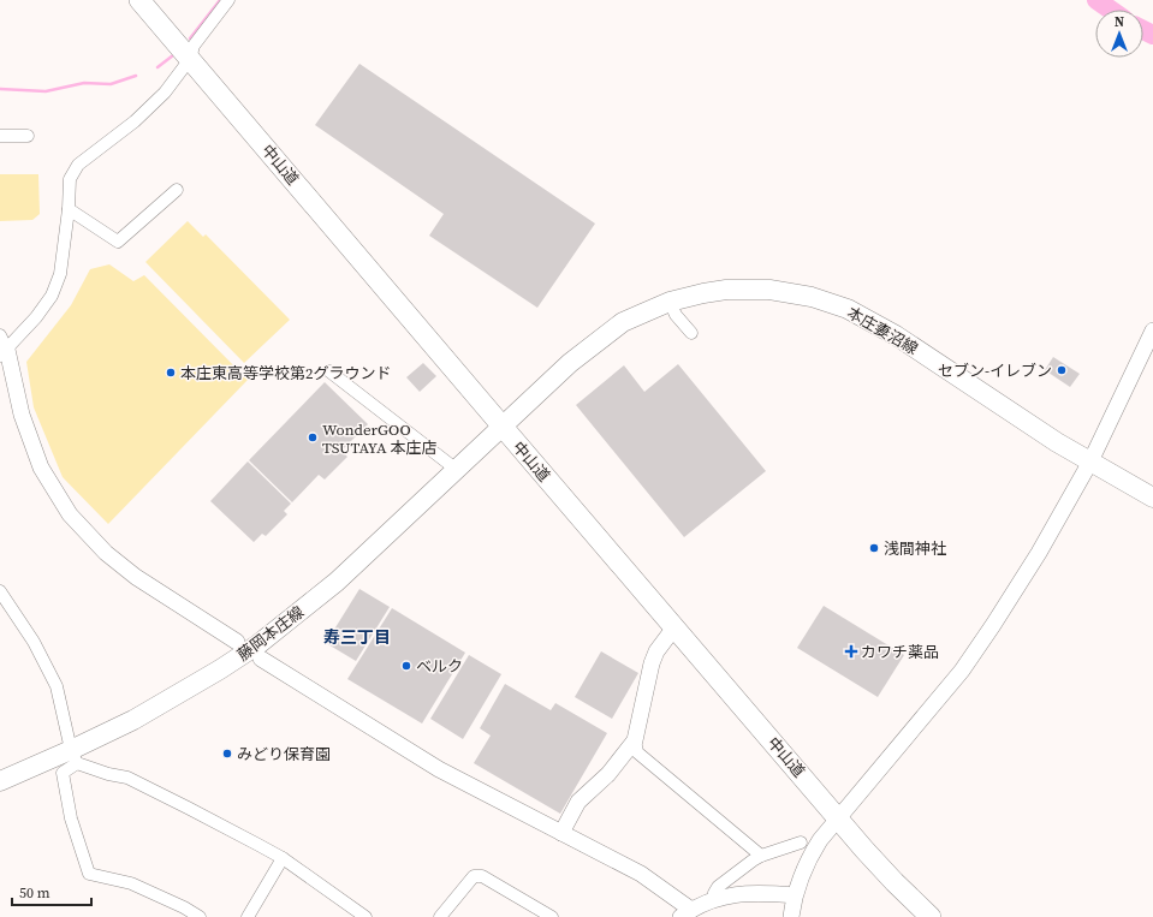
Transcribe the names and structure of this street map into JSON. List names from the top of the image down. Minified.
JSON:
{"streets":{"highway":["中山道"],"main road":["本庄妻沼線","藤岡本庄線"]},"crossings":[["中山道","本庄妻沼線"],["中山道","藤岡本庄線"],["本庄妻沼線","藤岡本庄線"]],"districts":["寿三丁目"],"places":{"other":["セブン-イレブン","本庄東高等学校第2グラウンド","WonderGOO TSUTAYA 本庄店","浅間神社","ベルク","みどり保育園"],"health":["カワチ薬品"]},"scale_bar":"50 m","north":"top"}
